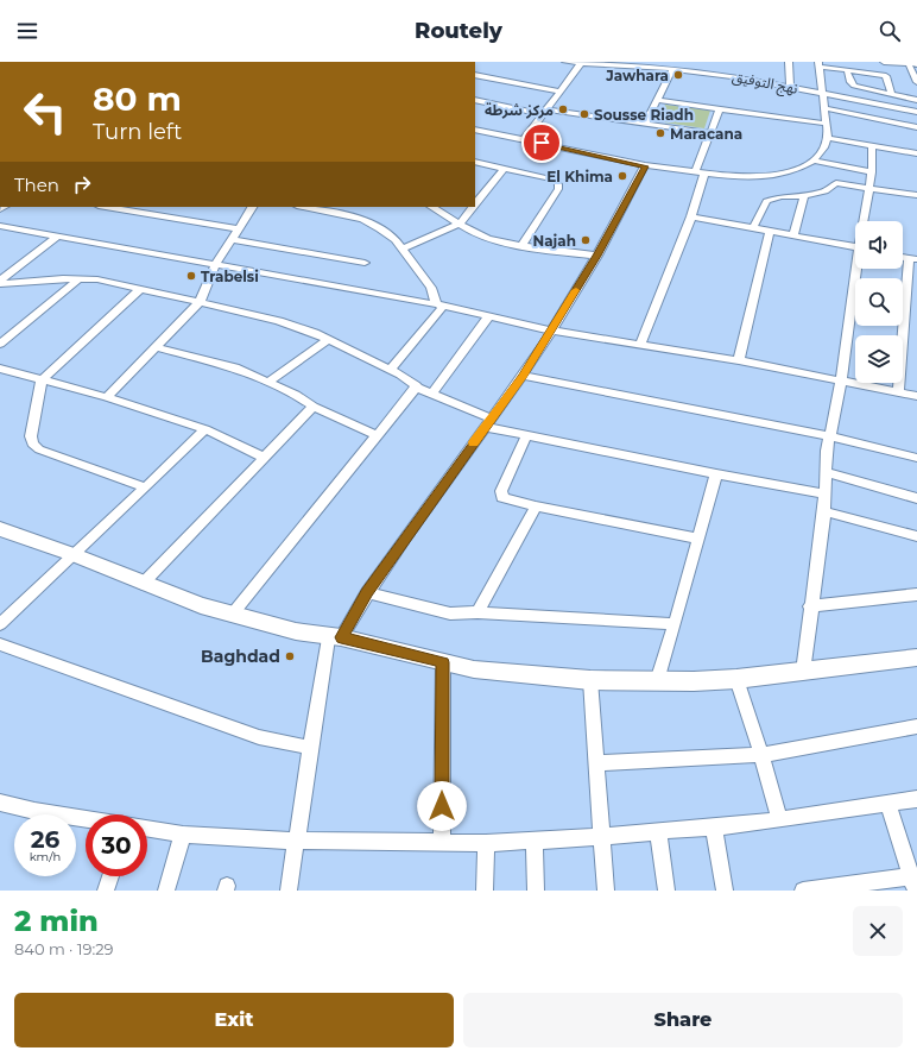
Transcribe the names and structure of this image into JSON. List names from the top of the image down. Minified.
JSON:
{"streets":{"street":["نهج التوفيق"]},"places":["Jawhara","مركز شرطة","Sousse Riadh","Maracana","El Khima","Najah","Trabelsi","Baghdad"],"page":{"header":"Routely","turn":["80 m","Turn left"],"then":"Then","speed":"26 km/h","limit":"30","heading":["2 min","840 m · 19:29"],"buttons":["Exit","Share"]}}
